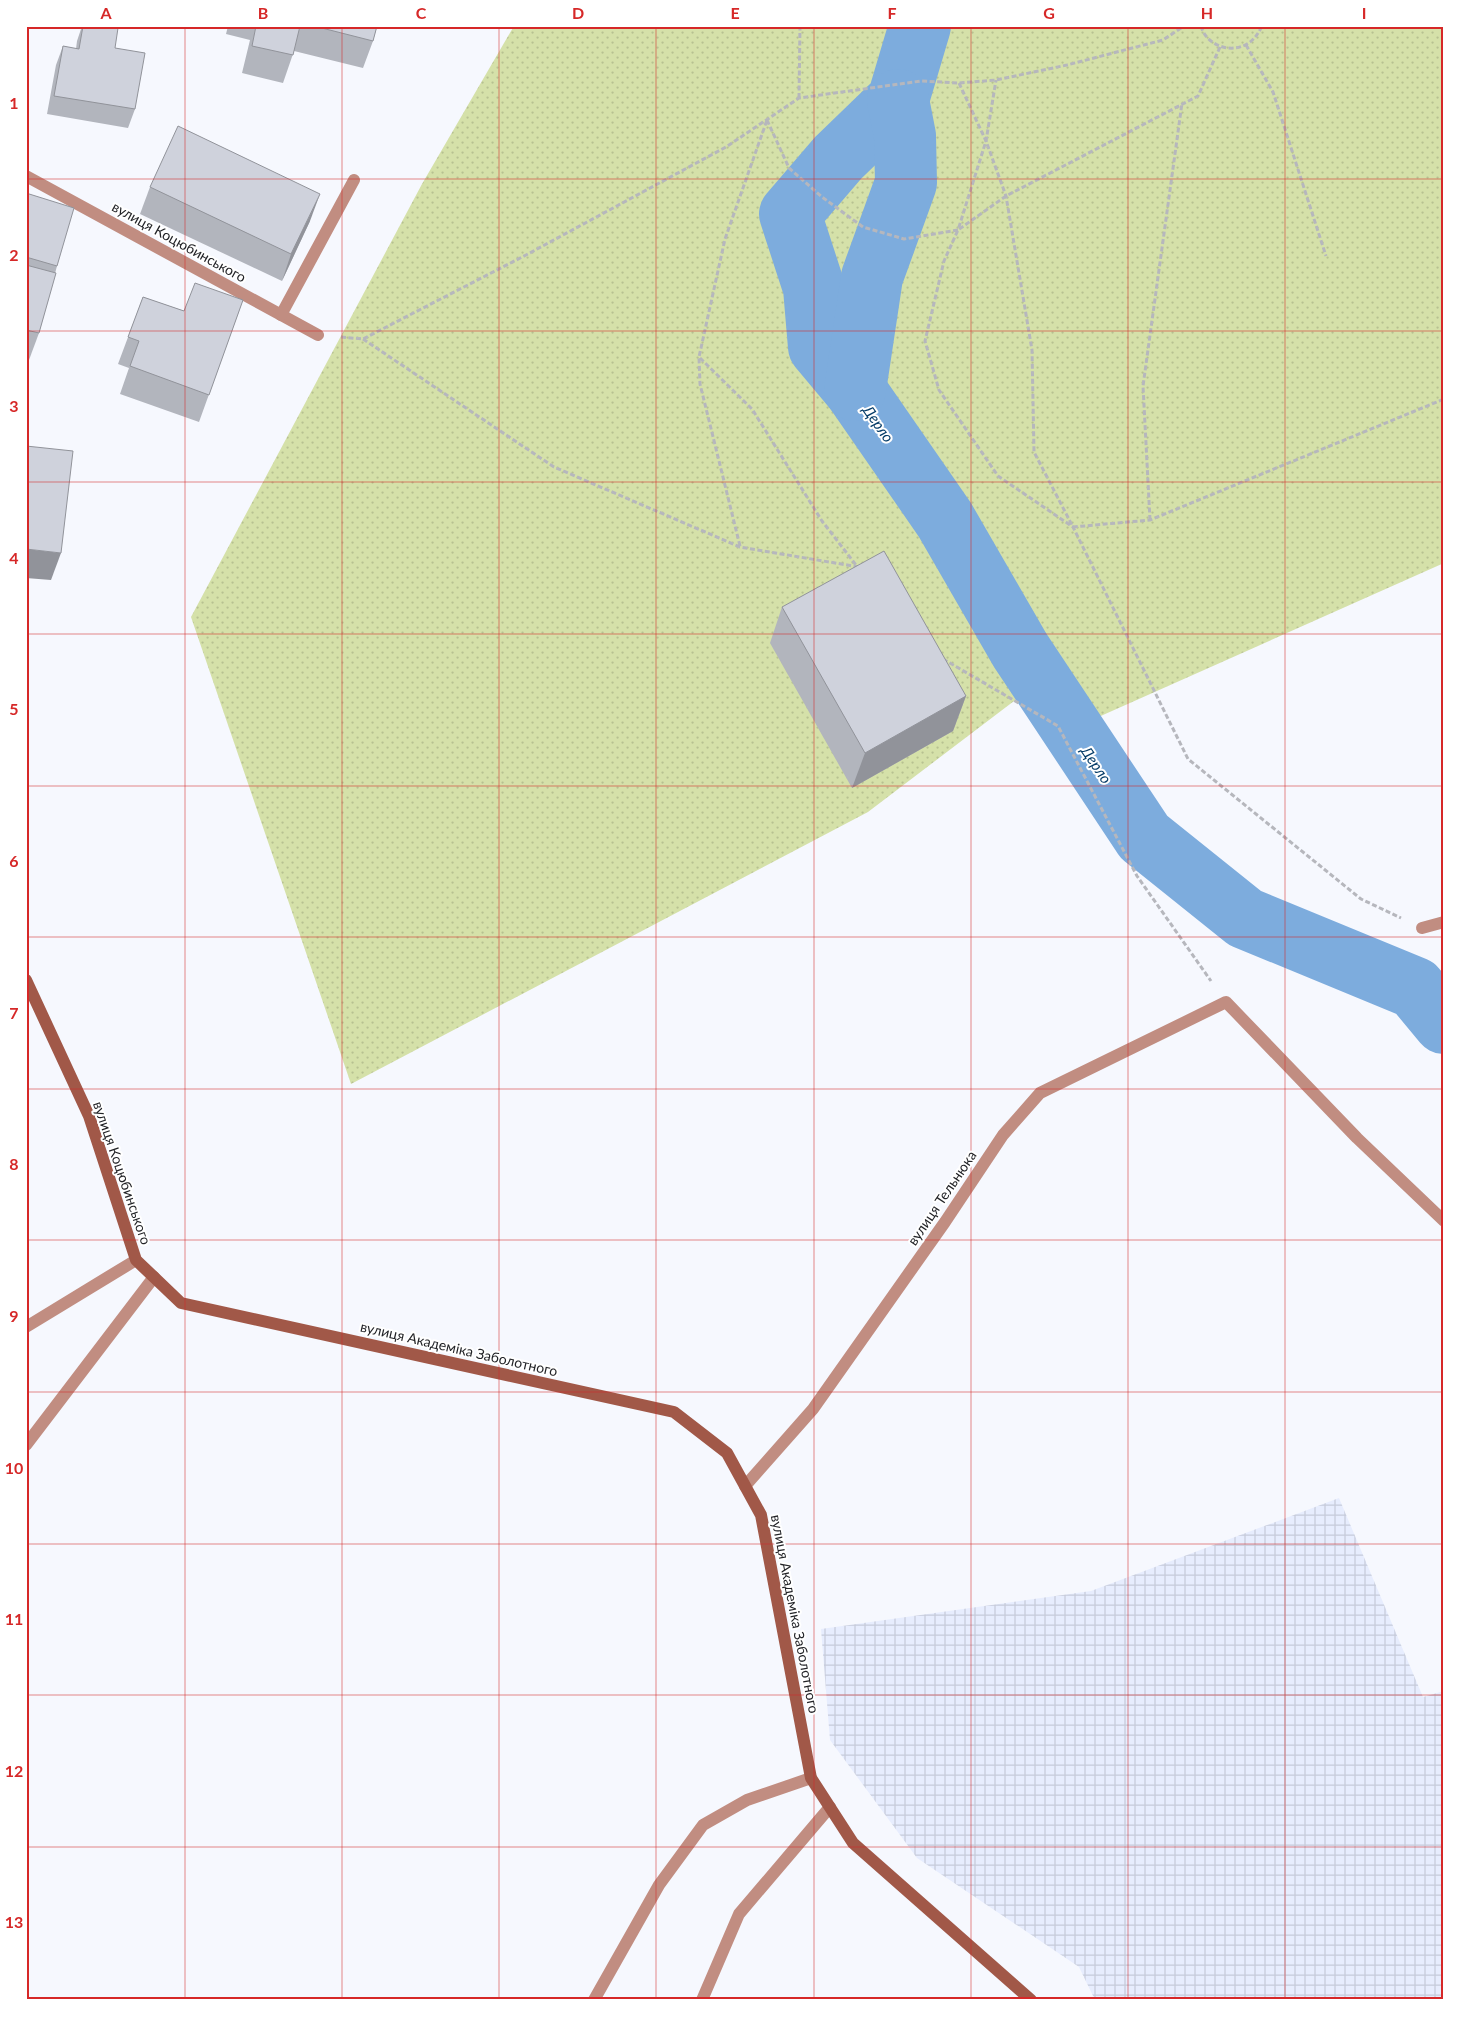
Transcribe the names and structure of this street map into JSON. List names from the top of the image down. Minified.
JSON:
{"streets":{"street":["вулиця Коцюбинського","вулиця Тельнюка","вулиця Академіка Заболотного"]},"crossings":[["вулиця Коцюбинського","вулиця Академіка Заболотного"],["вулиця Тельнюка","вулиця Академіка Заболотного"]],"water":["Дерло"],"grid":{"columns":["A","B","C","D","E","F","G","H","I"],"rows":["1","2","3","4","5","6","7","8","9","10","11","12","13"]}}
